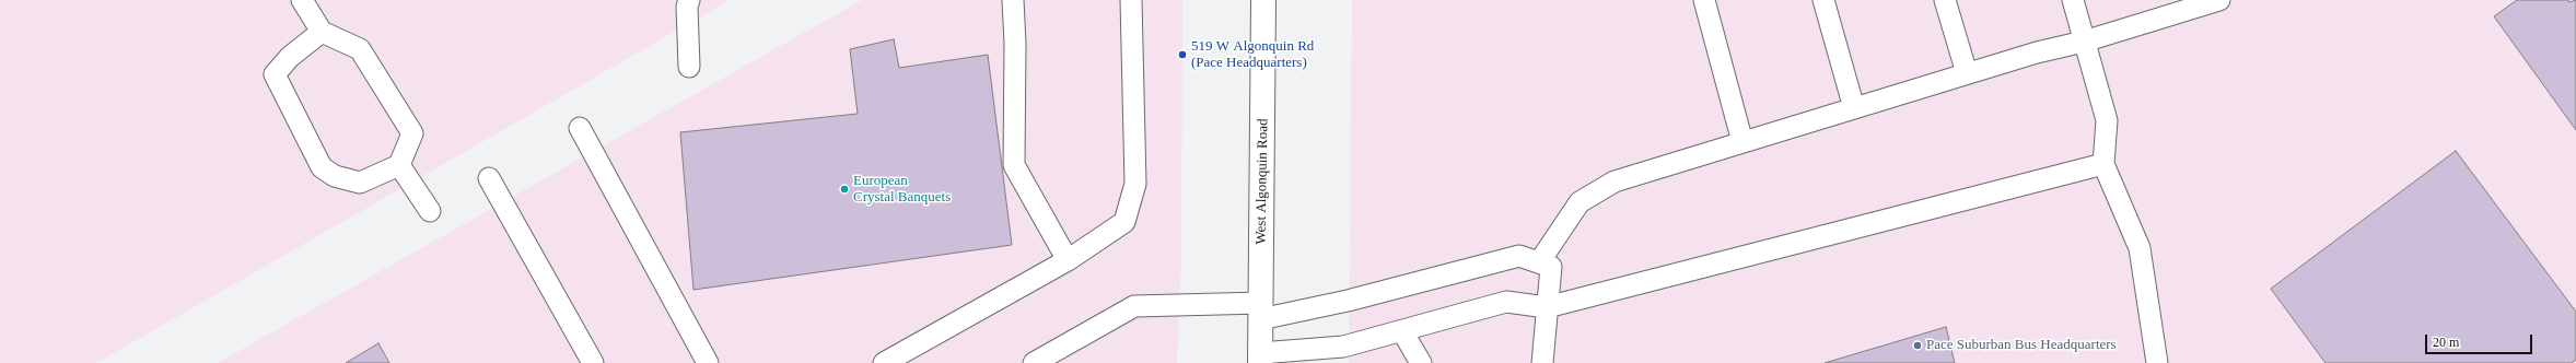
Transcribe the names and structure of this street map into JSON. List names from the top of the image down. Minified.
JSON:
{"streets":{"main road":["West Algonquin Road"]},"places":["519 W Algonquin Rd (Pace Headquarters)","European Crystal Banquets","Pace Suburban Bus Headquarters"],"scale_bar":"20 m"}
